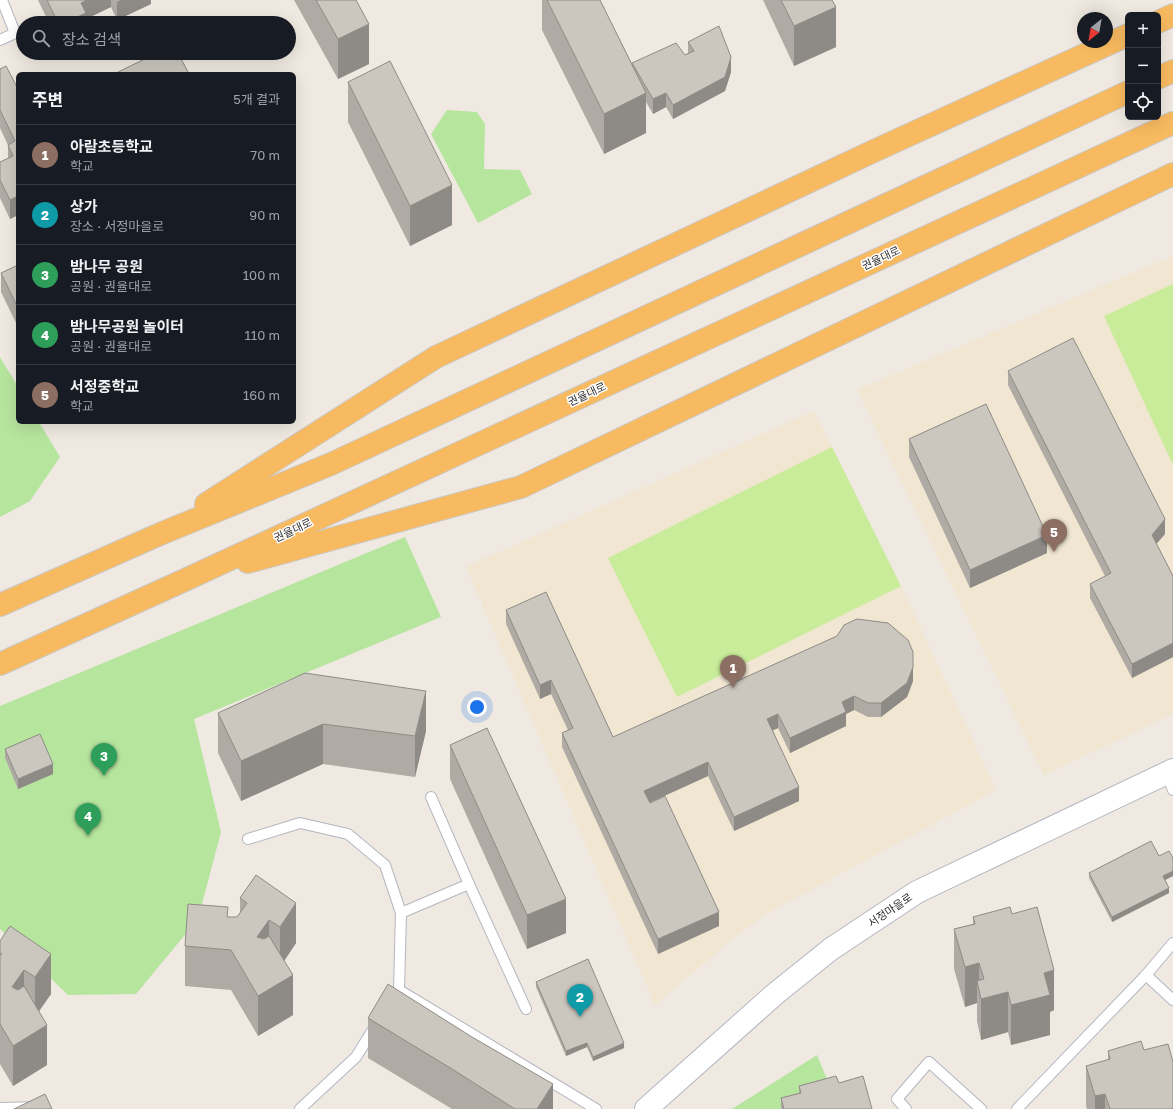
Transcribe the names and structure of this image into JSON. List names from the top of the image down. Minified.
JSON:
{"streets":{"highway":["권율대로"],"main road":["서정마을로"]},"north":"bottom left","page":{"map_buttons":["+","−"],"search":"장소 검색","heading":["주변","5개 결과"],"list":[{"mark":"1","name":"아람초등학교","note":"학교","value":"70 m"},{"mark":"2","name":"상가","note":"장소 · 서정마을로","value":"90 m"},{"mark":"3","name":"밤나무 공원","note":"공원 · 권율대로","value":"100 m"},{"mark":"4","name":"밤나무공원 놀이터","note":"공원 · 권율대로","value":"110 m"},{"mark":"5","name":"서정중학교","note":"학교","value":"160 m"}],"pins":["5","1","3","4","2"]}}
